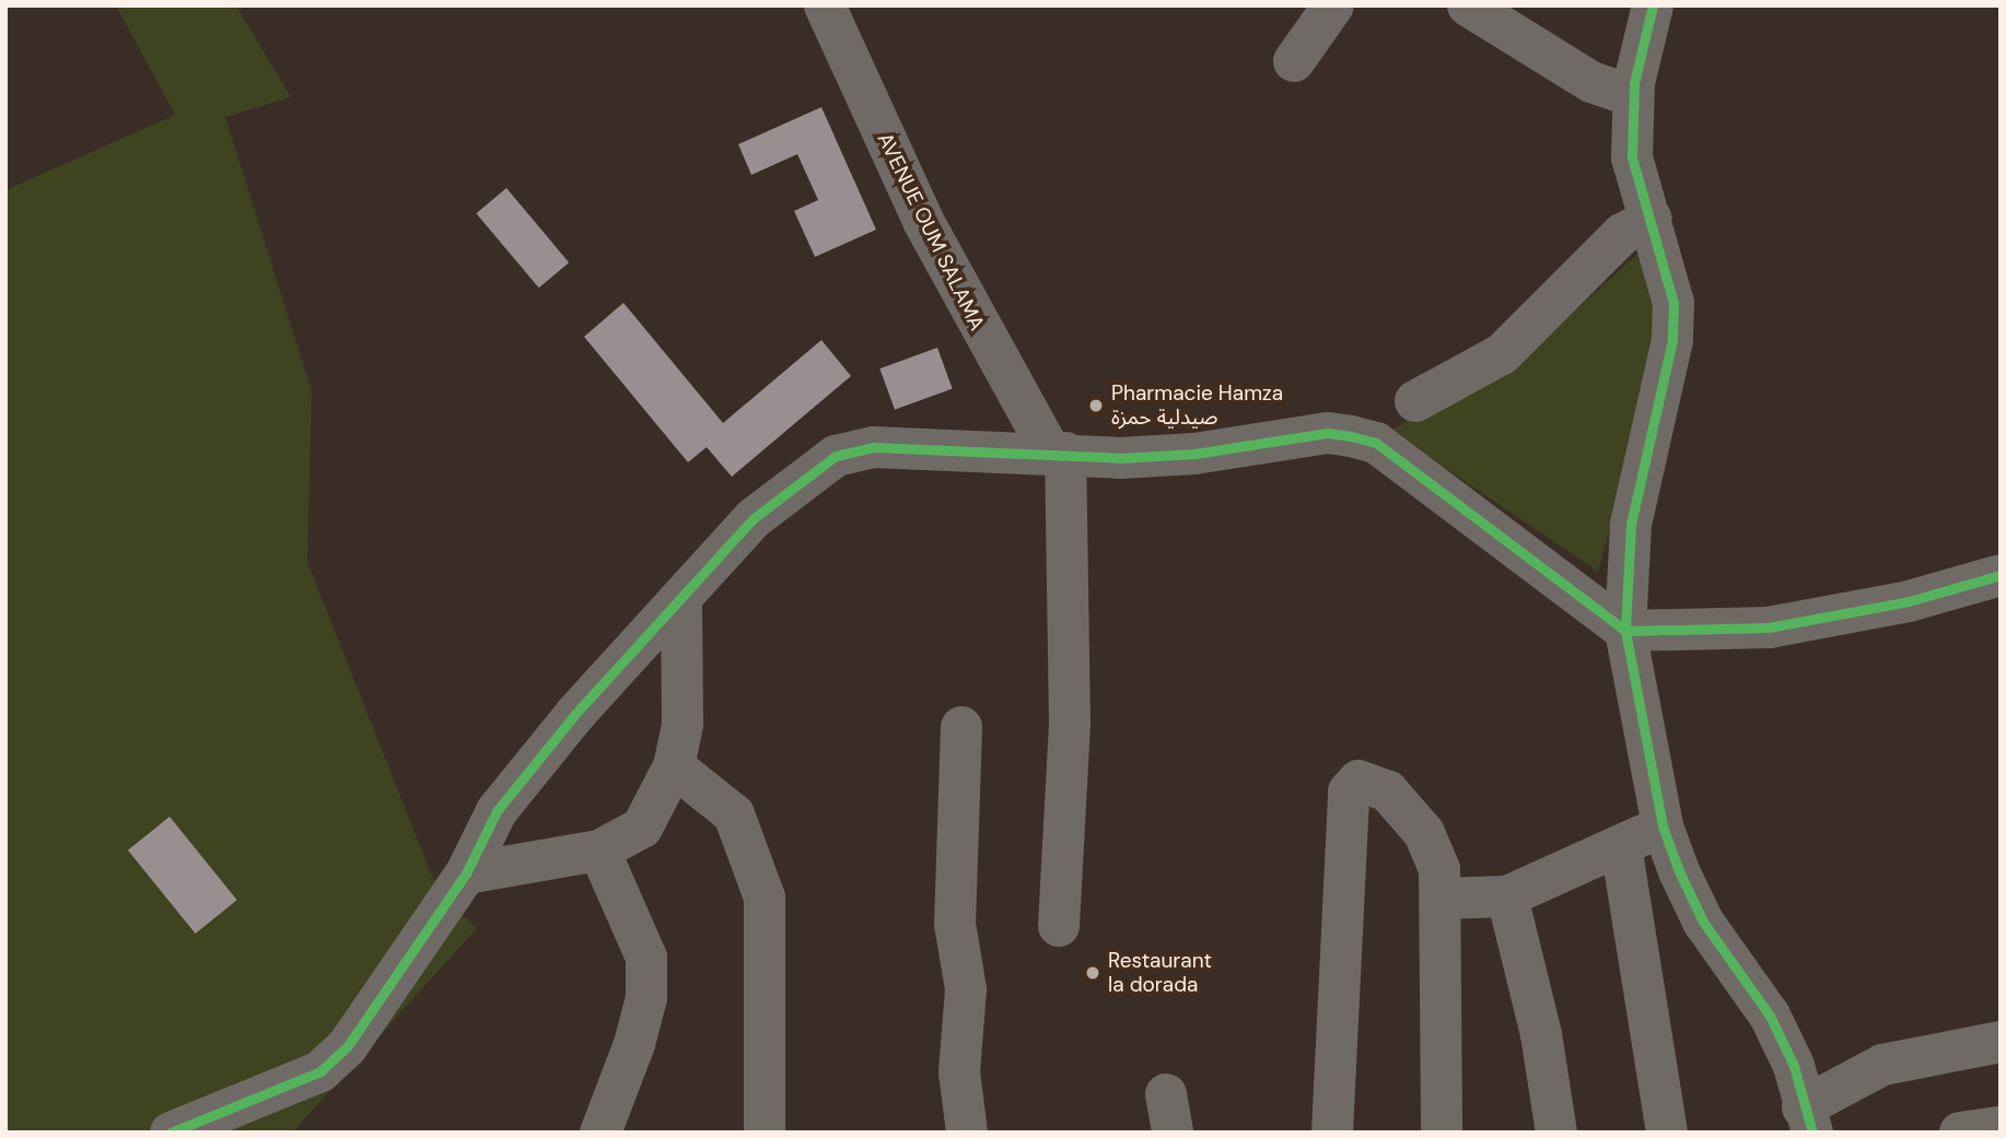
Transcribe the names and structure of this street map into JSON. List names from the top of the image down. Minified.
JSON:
{"streets":{"street":["AVENUE OUM SALAMA"]},"places":["Pharmacie Hamza صيدلية حمزة","Restaurant la dorada"]}
